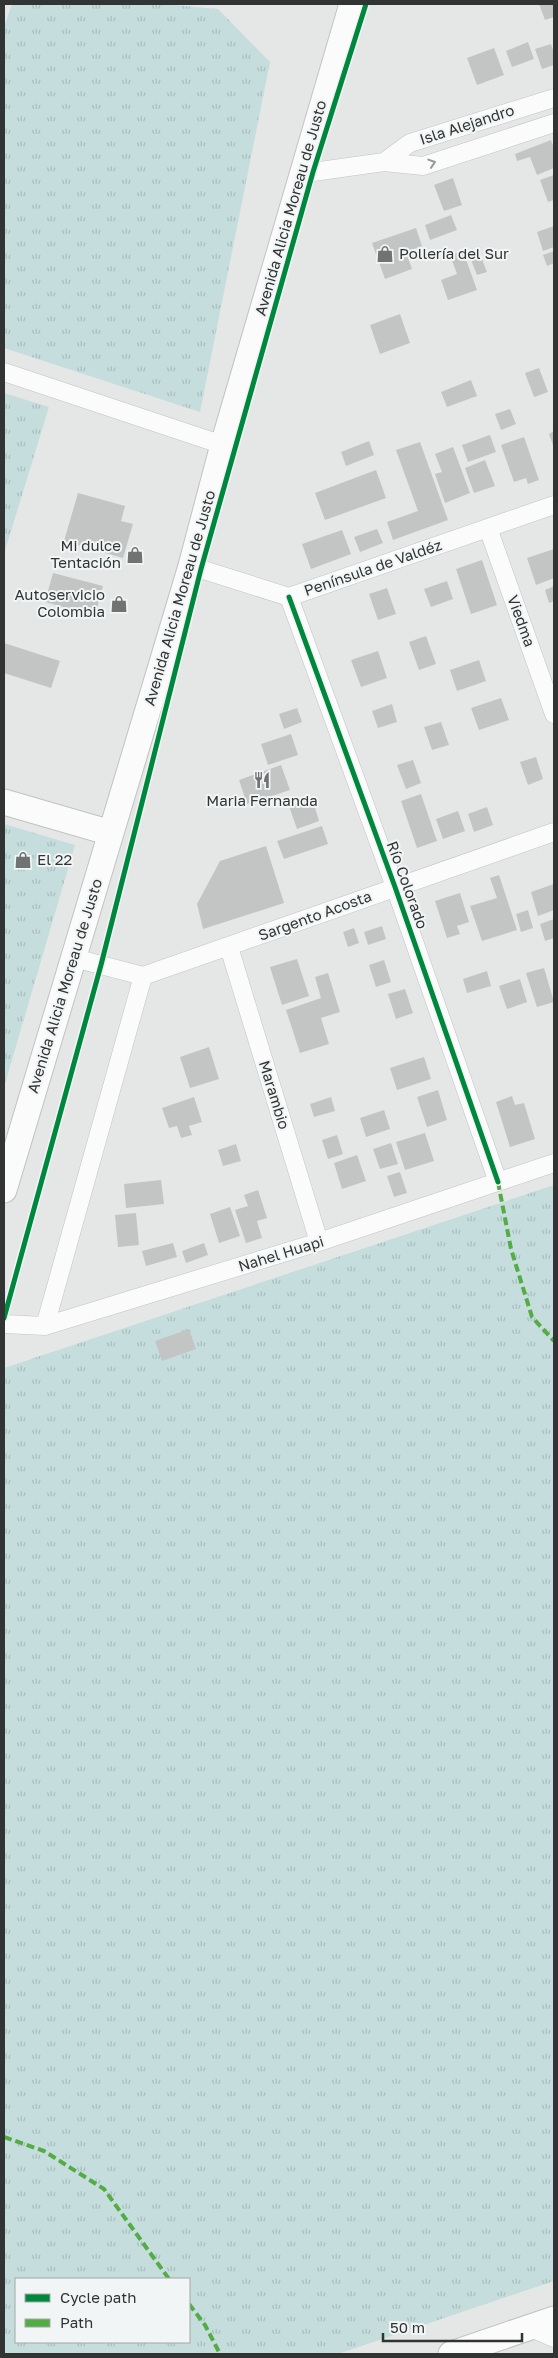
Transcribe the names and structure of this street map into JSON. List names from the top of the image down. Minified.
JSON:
{"streets":{"main road":["Avenida Alicia Moreau de Justo"],"street":["Isla Alejandro","Península de Valdéz","Viedma","Río Colorado","Sargento Acosta","Marambio","Nahel Huapi"]},"crossings":[["Isla Alejandro","Avenida Alicia Moreau de Justo"],["Avenida Alicia Moreau de Justo","Península de Valdéz"],["Península de Valdéz","Viedma"],["Península de Valdéz","Río Colorado"],["Río Colorado","Sargento Acosta"],["Río Colorado","Nahel Huapi"],["Sargento Acosta","Marambio"],["Marambio","Nahel Huapi"]],"places":{"shop":["Pollería del Sur","Mi dulce Tentación","Autoservicio Colombia","El 22"],"restaurant":["Maria Fernanda"]},"legend":["Cycle path","Path"],"scale_bar":"50 m"}
